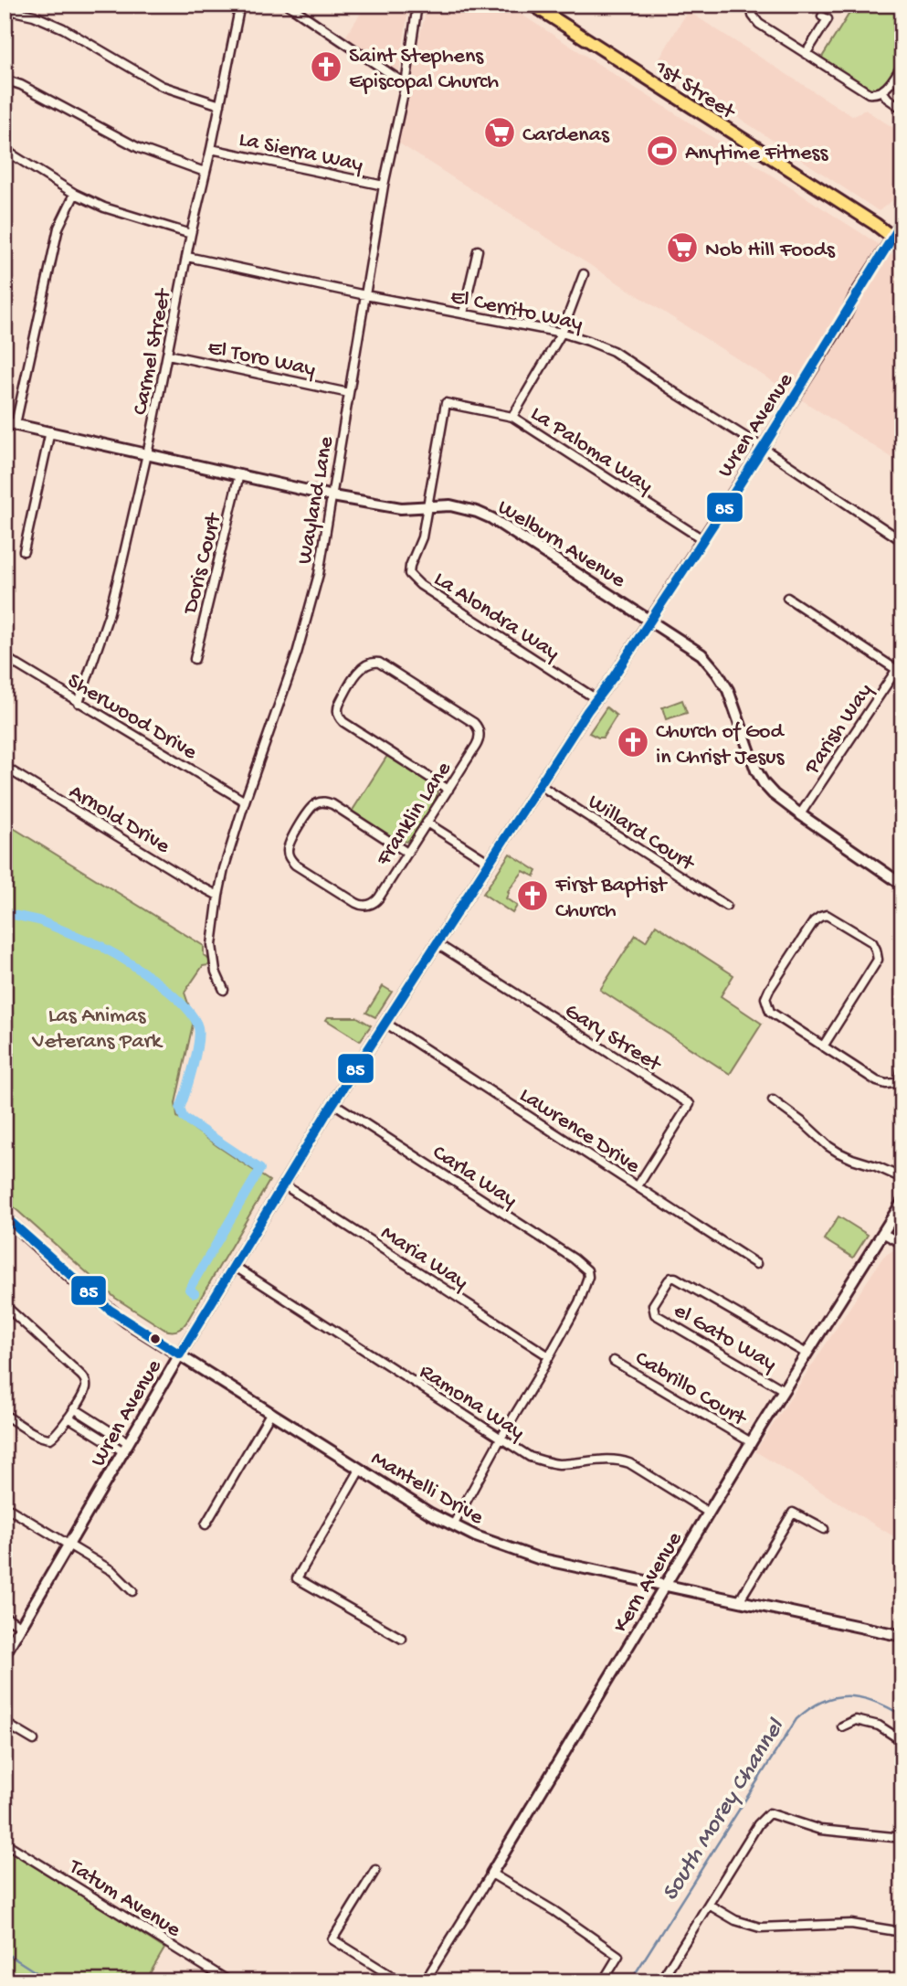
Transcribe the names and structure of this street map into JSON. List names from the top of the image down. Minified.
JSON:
{"streets":{"main road":["1st Street"],"street":["La Sierra Way","El Cerrito Way","Carmel Street","El Toro Way","Wren Avenue","La Paloma Way","Wayland Lane","Welburn Avenue","Doris Court","La Alondra Way","Sherwood Drive","Parish Way","Franklin Lane","Arnold Drive","Willard Court","Gary Street","Lawrence Drive","Carla Way","Maria Way","el Gato Way","Cabrillo Court","Ramona Way","Mantelli Drive","Kern Avenue","Tatum Avenue"]},"crossings":[["1st Street","Wren Avenue"],["La Sierra Way","Carmel Street"],["La Sierra Way","Wayland Lane"],["El Cerrito Way","Carmel Street"],["El Cerrito Way","Wren Avenue"],["El Cerrito Way","Wayland Lane"],["Carmel Street","El Toro Way"],["Carmel Street","Welburn Avenue"],["Carmel Street","Sherwood Drive"],["El Toro Way","Wayland Lane"],["Wren Avenue","La Paloma Way"],["Wren Avenue","Welburn Avenue"],["Wren Avenue","La Alondra Way"],["Wren Avenue","Willard Court"],["Wren Avenue","Gary Street"],["Wren Avenue","Lawrence Drive"],["Wren Avenue","Carla Way"],["Wren Avenue","Maria Way"],["Wren Avenue","Ramona Way"],["Wren Avenue","Mantelli Drive"],["La Paloma Way","Welburn Avenue"],["La Paloma Way","La Alondra Way"],["Wayland Lane","Welburn Avenue"],["Wayland Lane","Sherwood Drive"],["Wayland Lane","Arnold Drive"],["Welburn Avenue","Doris Court"],["Welburn Avenue","La Alondra Way"],["Welburn Avenue","Parish Way"],["Gary Street","Lawrence Drive"],["Carla Way","Maria Way"],["el Gato Way","Kern Avenue"],["Cabrillo Court","Kern Avenue"],["Ramona Way","Kern Avenue"],["Mantelli Drive","Kern Avenue"]],"water":["South Morey Channel"],"parks":["Las Animas Veterans Park"],"places":{"church":["Saint Stephens Episcopal Church","Church of God in Christ Jesus","First Baptist Church"],"supermarket":["Cardenas","Nob Hill Foods"],"sports":["Anytime Fitness"]},"lines":["transit line 85"]}
